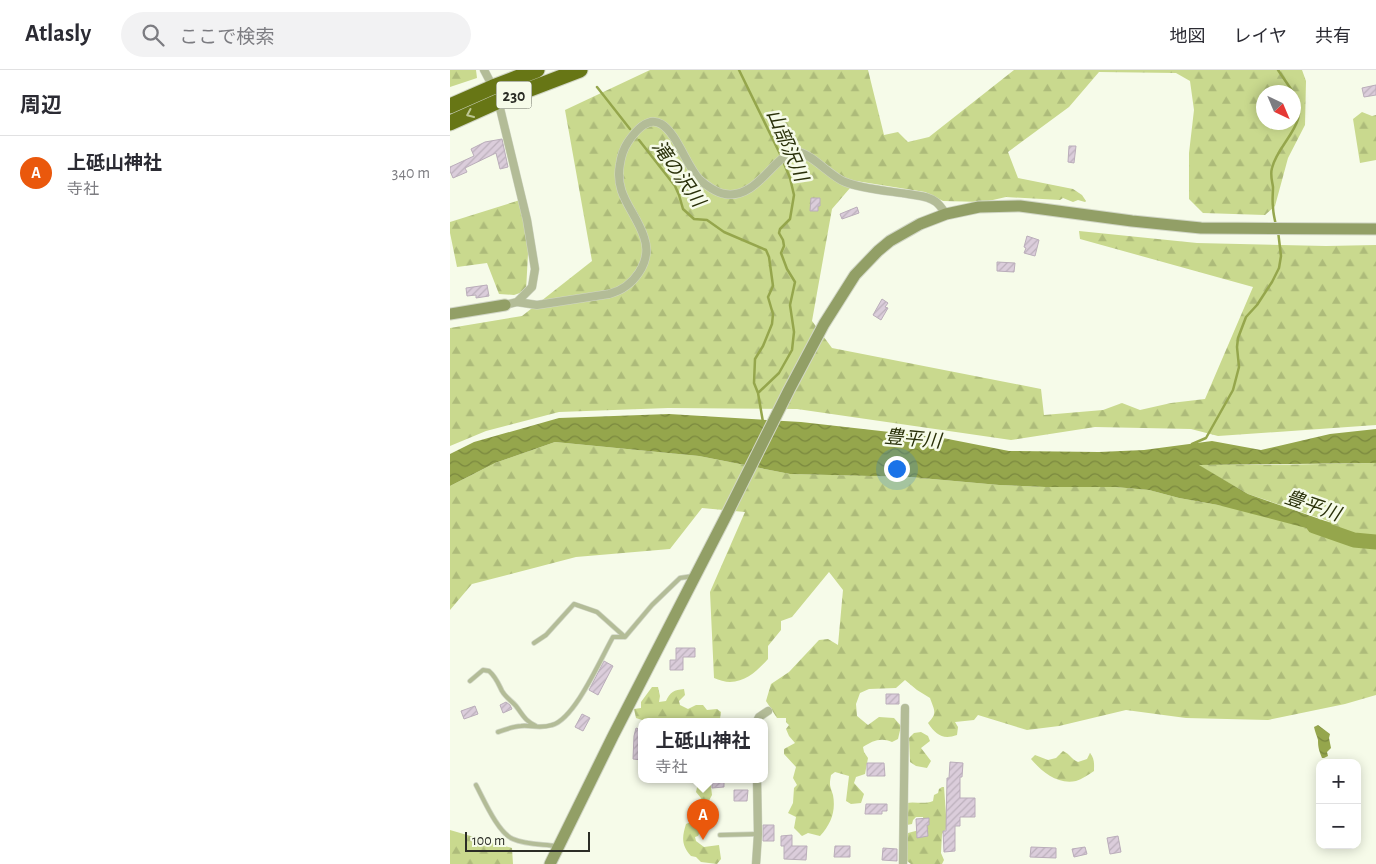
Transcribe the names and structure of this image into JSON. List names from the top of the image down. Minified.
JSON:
{"streets":{"highway":["230"]},"water":["山部沢川","滝の沢川","豊平川"],"scale_bar":"100 m","north":"bottom right","page":{"header":"Atlasly","search":"ここで検索","nav":["地図","レイヤ","共有"],"heading":"周辺","list":[{"mark":"A","name":"上砥山神社","note":"寺社","value":"340 m"}],"popup":["上砥山神社","寺社"],"map_buttons":["+","−"],"pins":"A","scale":"100 m"}}
